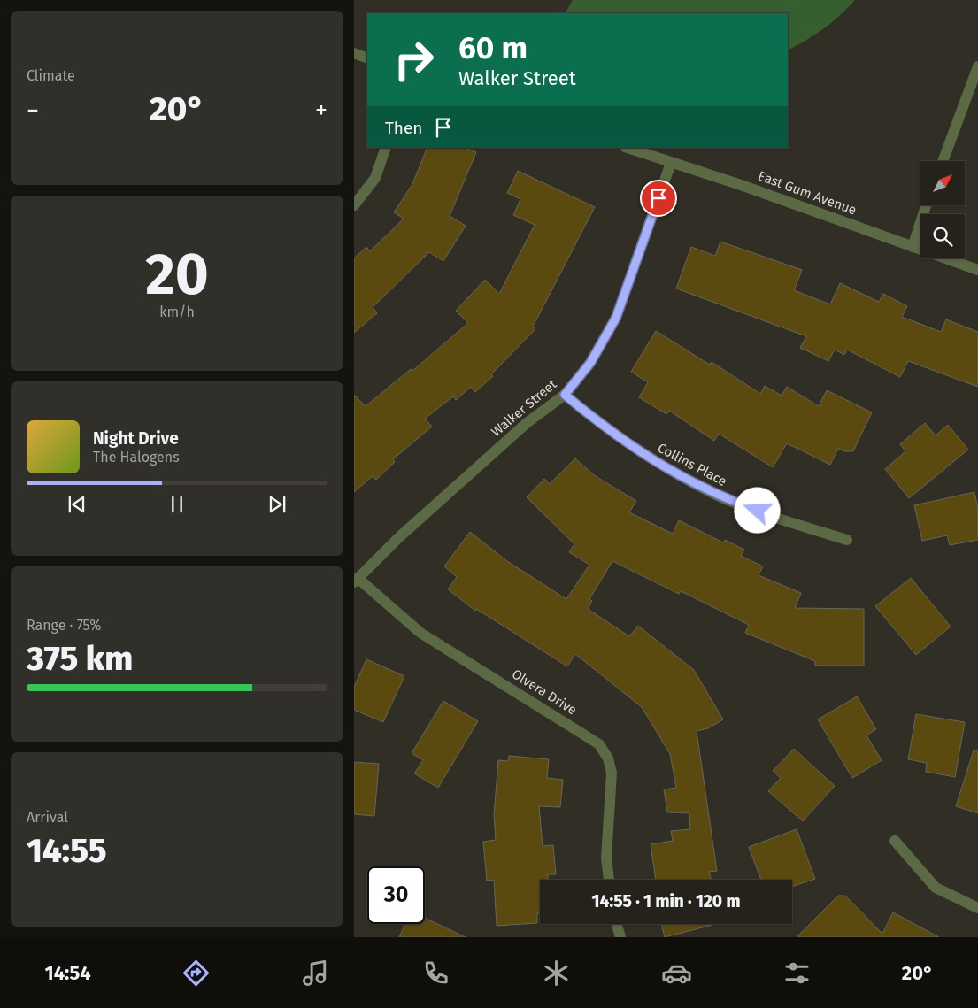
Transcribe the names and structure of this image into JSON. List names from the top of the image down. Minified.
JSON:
{"streets":{"street":["East Gum Avenue","Walker Street","Collins Place","Olvera Drive"]},"crossings":[["East Gum Avenue","Walker Street"],["Walker Street","Collins Place"],["Walker Street","Olvera Drive"]],"north":"top right","page":{"tile":["Climate",["20","km/h"],["Range · 75%","375 km"],["Arrival","14:55"]],"turn":["60 m","Walker Street"],"heat":["−","20°","+"],"then":"Then","song":["Night Drive","The Halogens"],"limit":"30","trip":"14:55 · 1 min · 120 m","tabs":["14:54","20°"]}}
